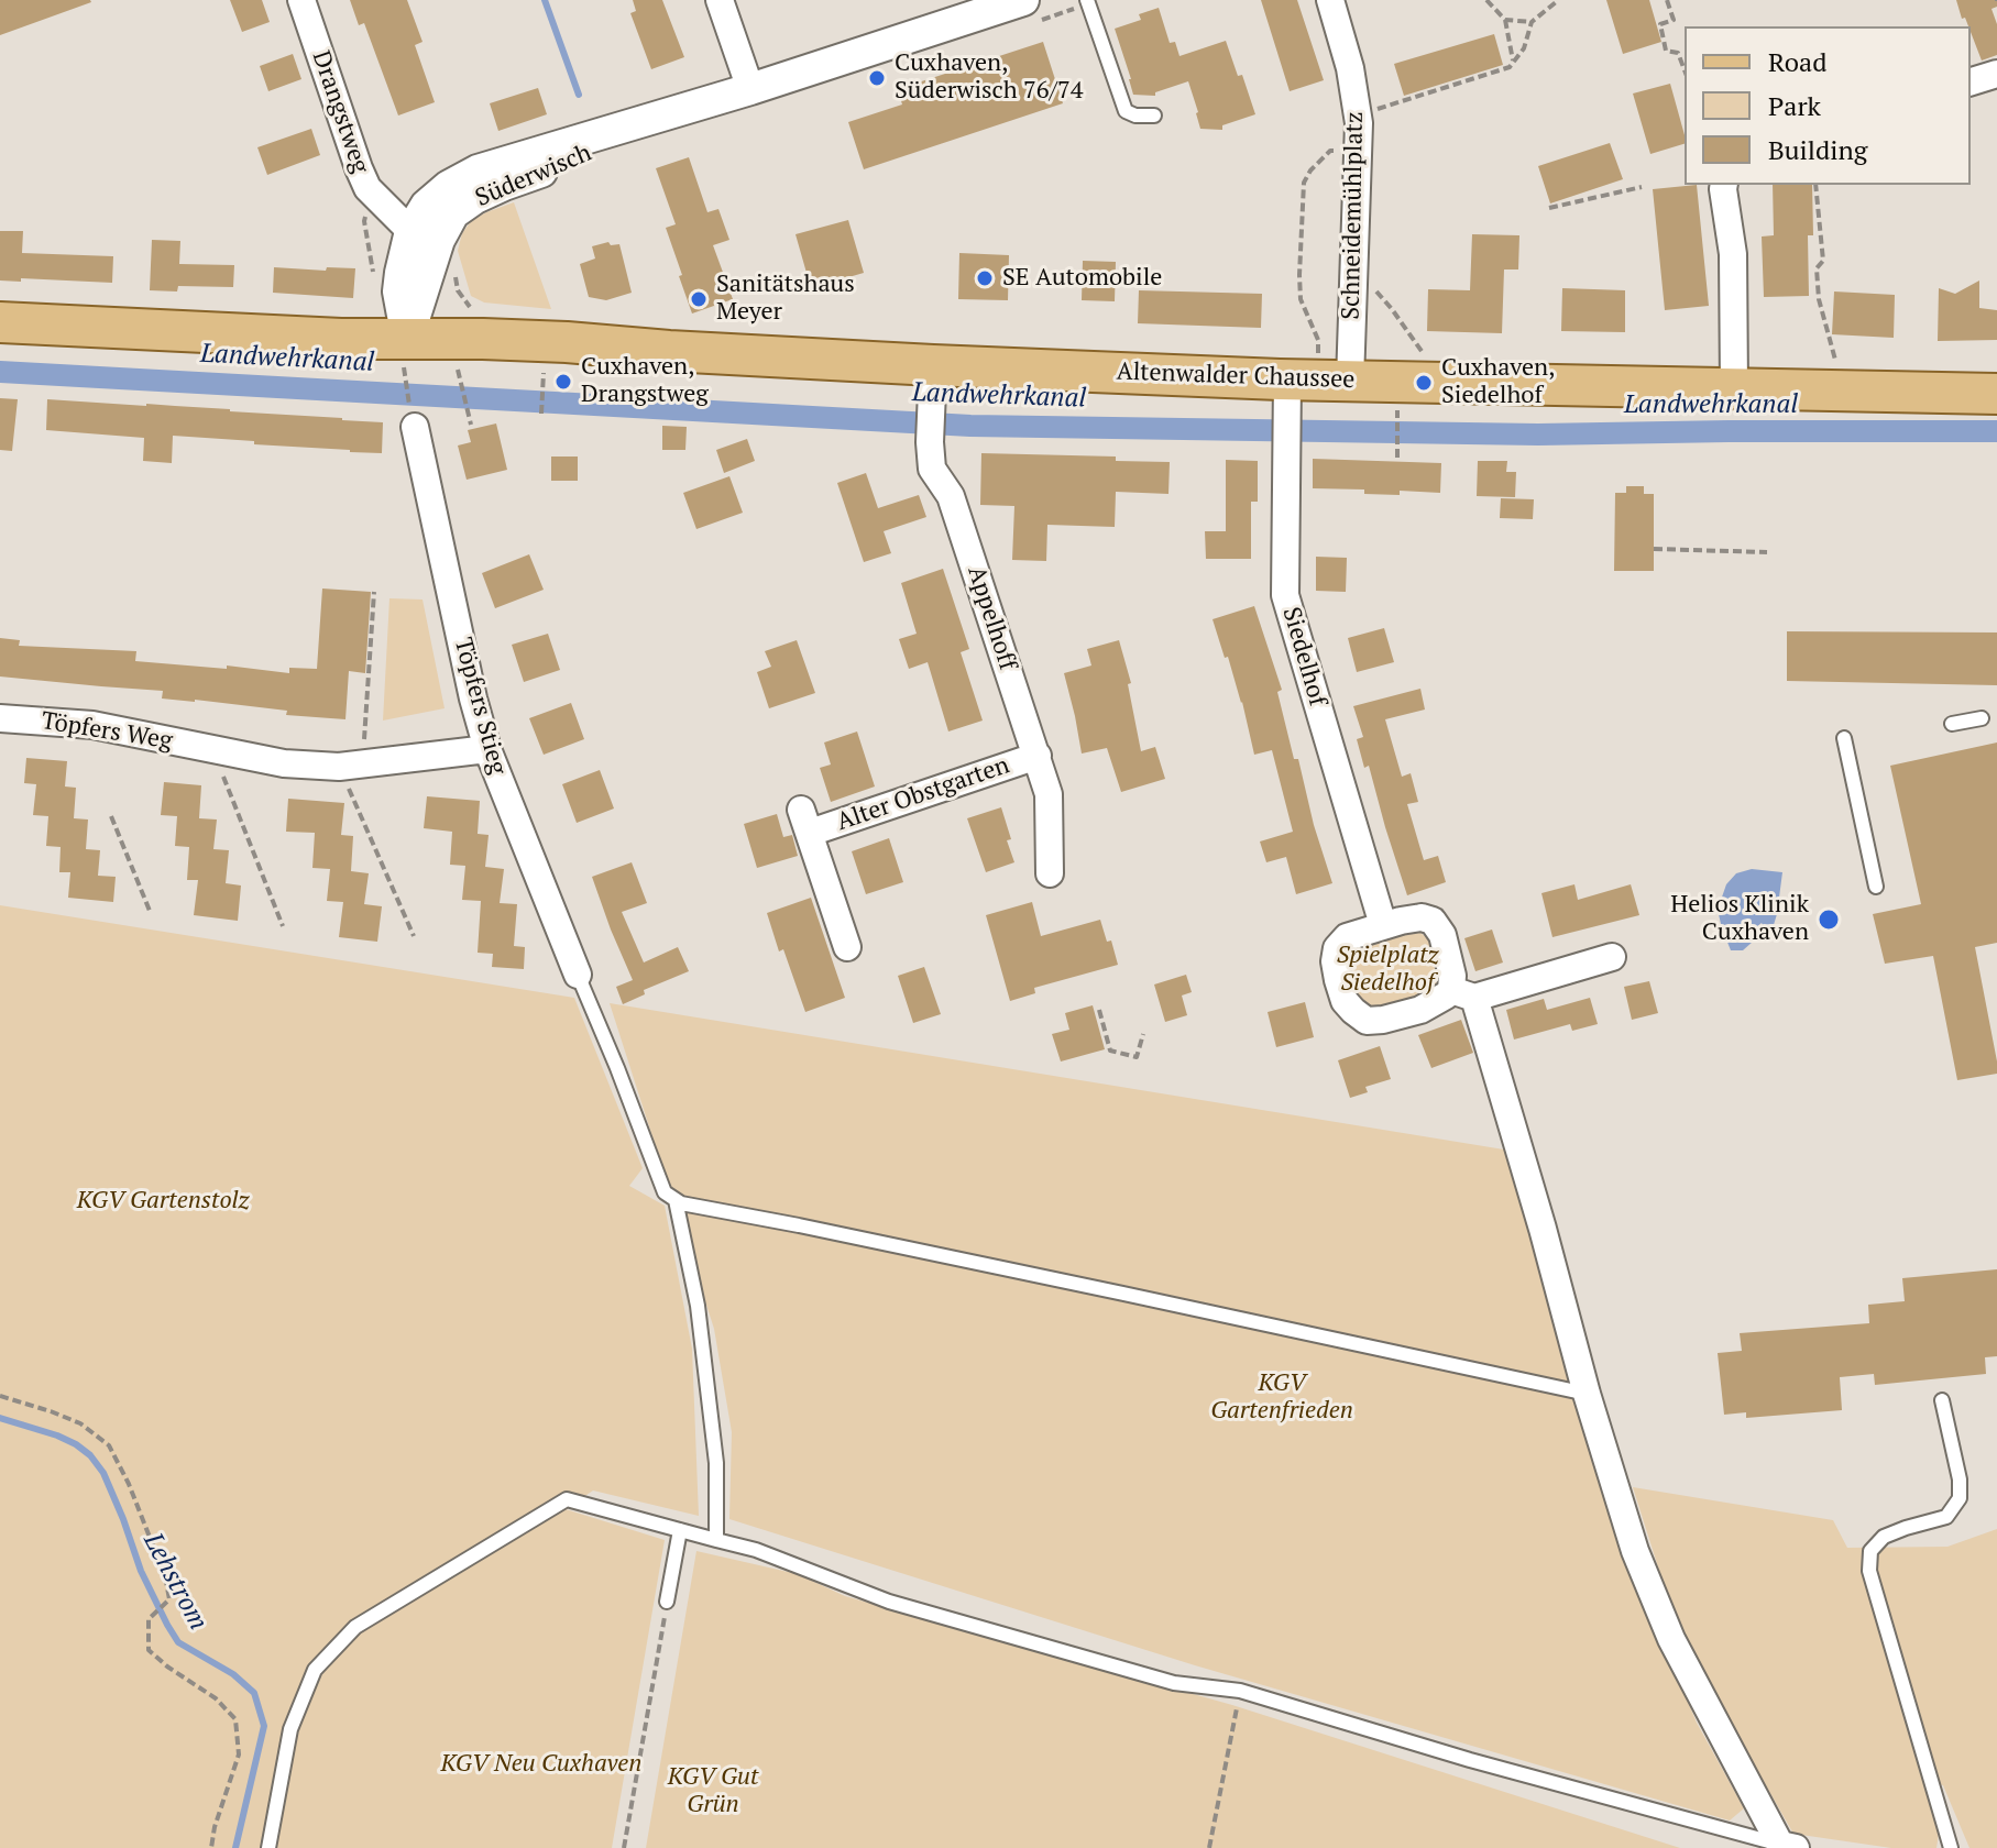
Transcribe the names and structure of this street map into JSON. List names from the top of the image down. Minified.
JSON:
{"streets":{"main road":["Altenwalder Chaussee"],"street":["Drangstweg","Süderwisch","Schneidemühlplatz","Appelhoff","Siedelhof","Töpfers Stieg","Töpfers Weg","Alter Obstgarten"]},"crossings":[["Drangstweg","Süderwisch"],["Süderwisch","Altenwalder Chaussee"],["Schneidemühlplatz","Altenwalder Chaussee"],["Schneidemühlplatz","Siedelhof"],["Altenwalder Chaussee","Appelhoff"],["Altenwalder Chaussee","Siedelhof"],["Appelhoff","Alter Obstgarten"],["Töpfers Stieg","Töpfers Weg"]],"water":["Landwehrkanal","Lehstrom"],"parks":["Spielplatz Siedelhof","KGV Gartenstolz","KGV Gartenfrieden","KGV Neu Cuxhaven","KGV Gut Grün"],"places":["Cuxhaven, Süderwisch 76/74","SE Automobile","Sanitätshaus Meyer","Cuxhaven, Drangstweg","Cuxhaven, Siedelhof","Helios Klinik Cuxhaven"],"legend":["Road","Park","Building"]}
